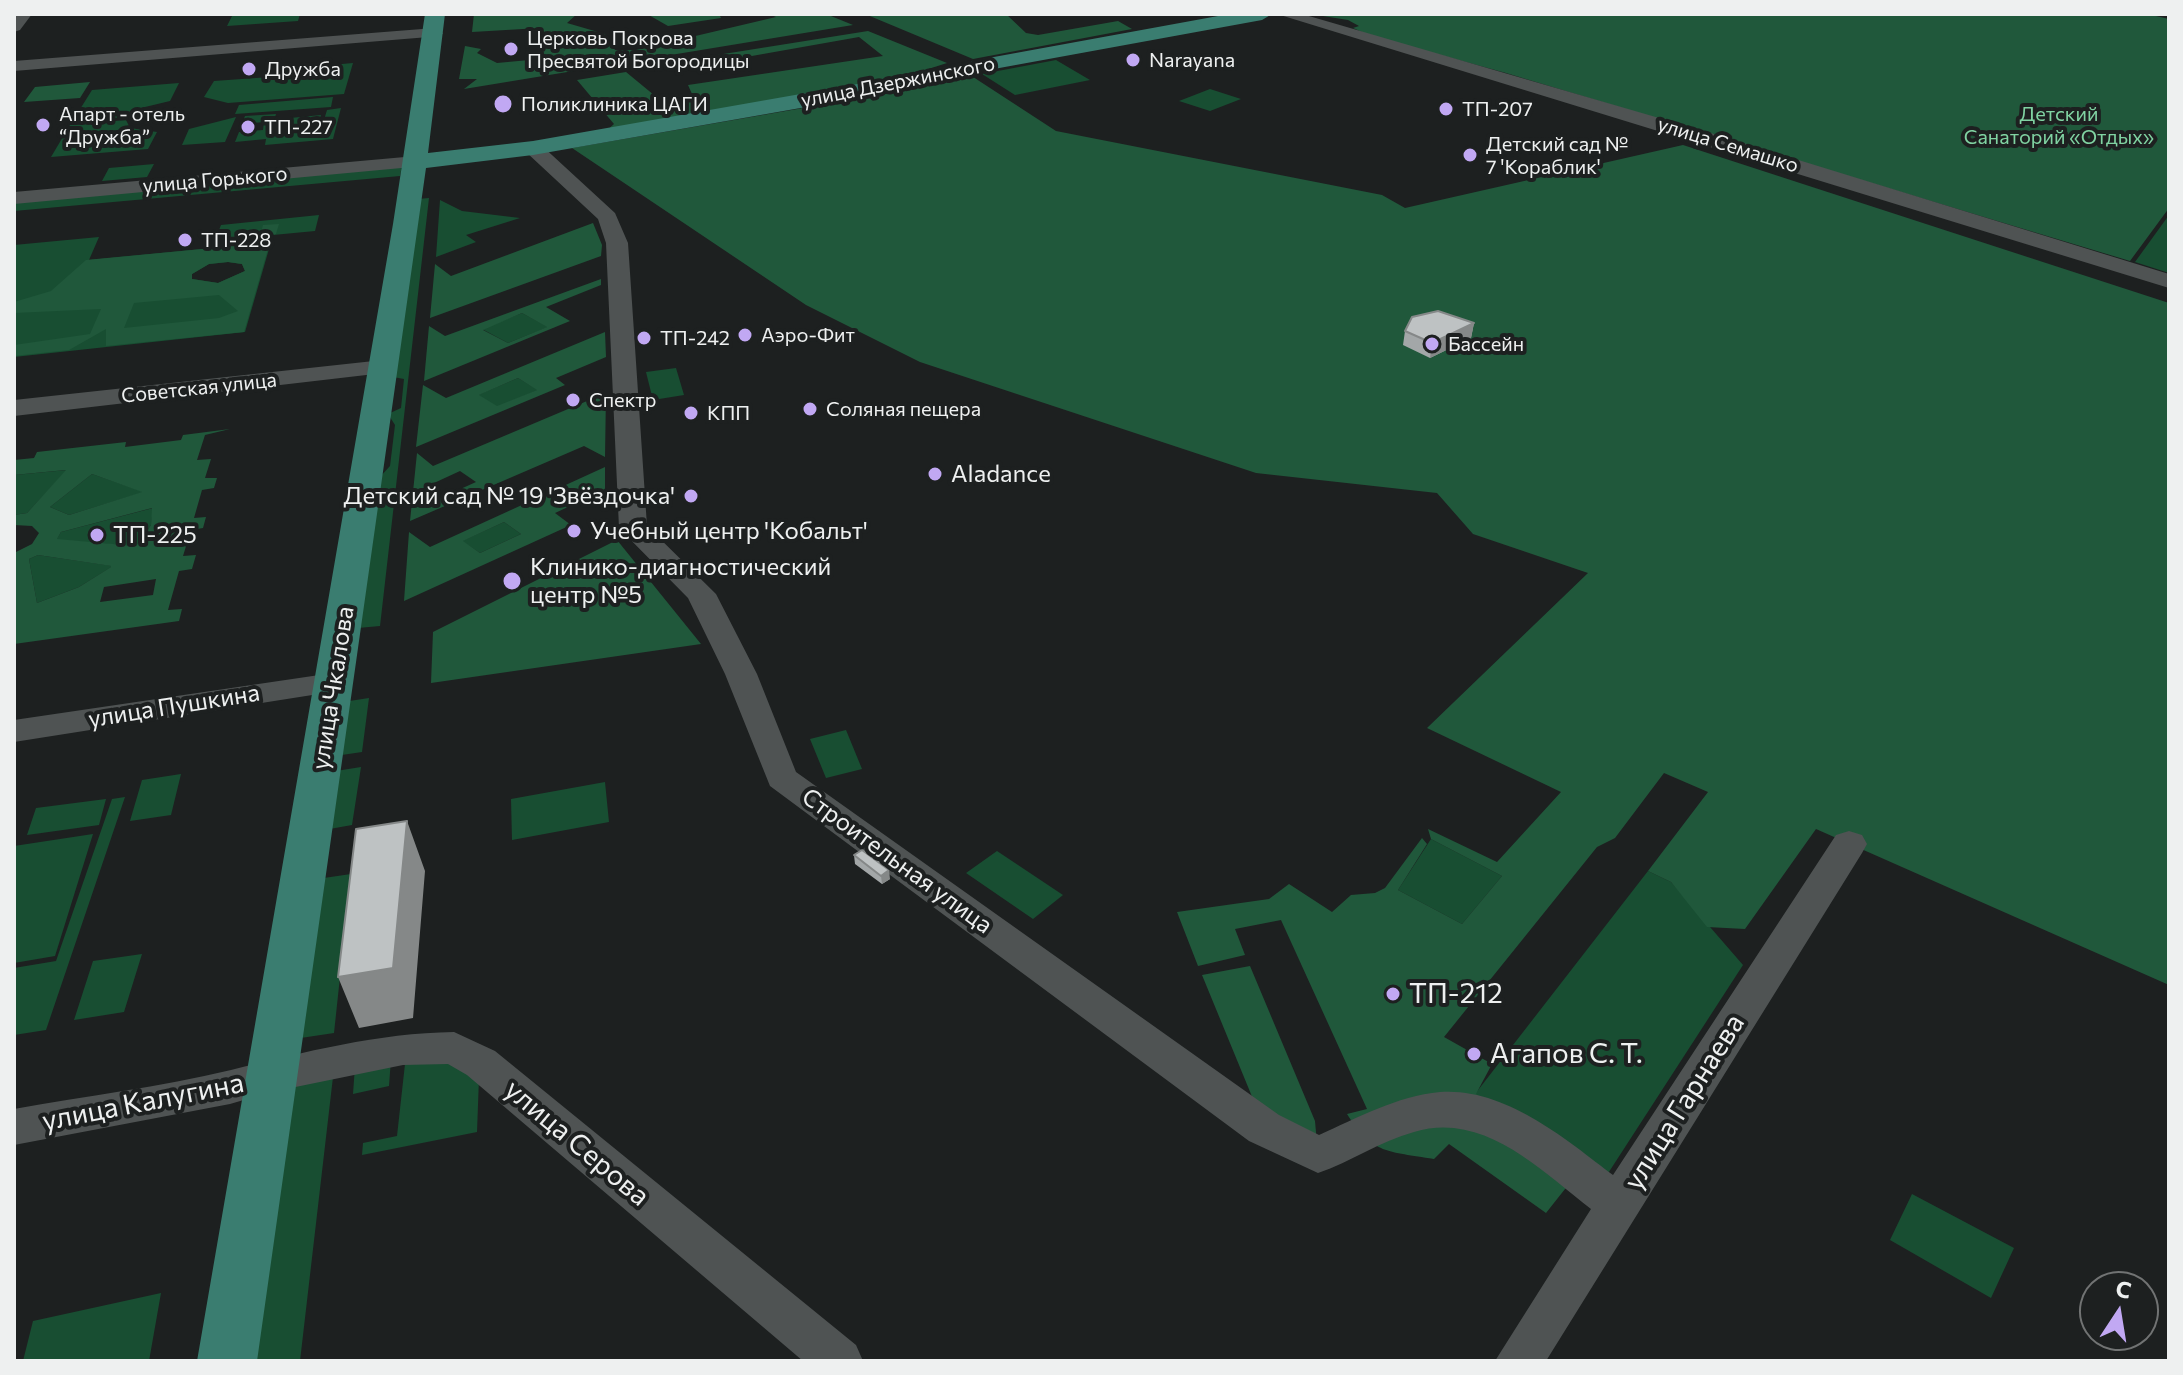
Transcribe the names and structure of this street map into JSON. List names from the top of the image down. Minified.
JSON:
{"streets":{"main road":["улица Дзержинского","улица Чкалова"],"street":["улица Семашко","улица Горького","Советская улица","улица Пушкина","Строительная улица","улица Калугина","улица Гарнаева","улица Серова"]},"crossings":[["улица Дзержинского","улица Горького"],["улица Дзержинского","улица Чкалова"],["улица Дзержинского","Строительная улица"],["улица Горького","улица Чкалова"],["Советская улица","улица Чкалова"],["улица Чкалова","улица Пушкина"],["улица Чкалова","улица Калугина"],["улица Чкалова","улица Серова"],["Строительная улица","улица Гарнаева"],["улица Калугина","улица Серова"]],"parks":["Детский Санаторий «Отдых»"],"places":["Церковь Покрова Пресвятой Богородицы","Narayana","Дружба","Поликлиника ЦАГИ","ТП-207","Апарт - отель “Дружба”","ТП-227","Детский сад № 7 'Кораблик'","ТП-228","Аэро-Фит","ТП-242","Бассейн","Спектр","Соляная пещера","КПП","Aladance","Детский сад № 19 'Звёздочка'","Учебный центр 'Кобальт'","ТП-225","Клинико-диагностический центр №5","ТП-212","Агапов С. Т."],"north":"top"}
